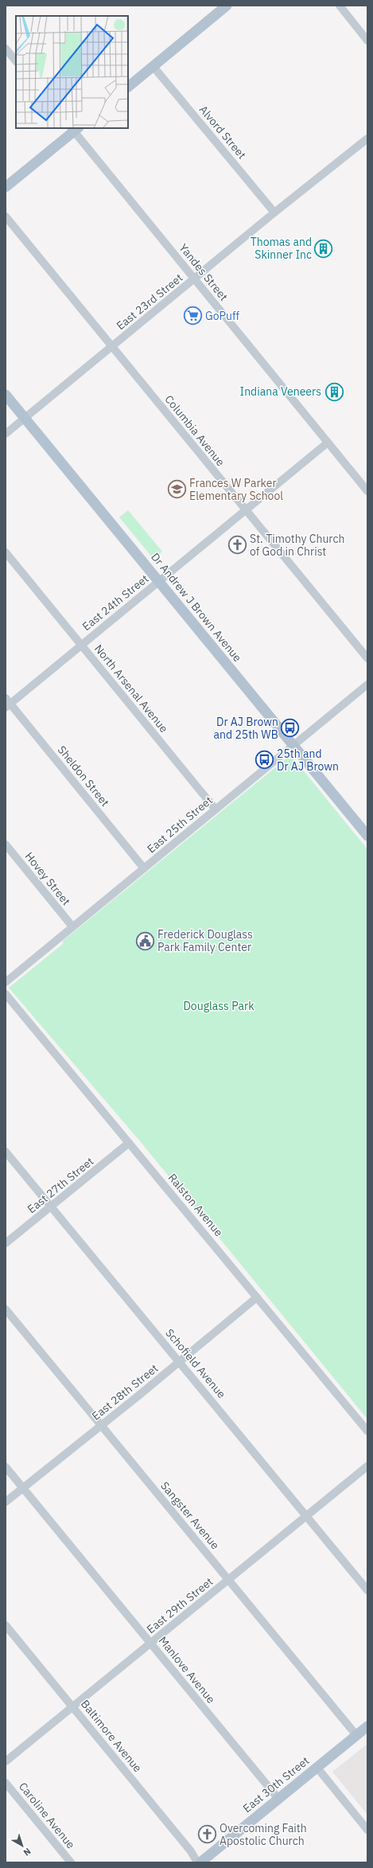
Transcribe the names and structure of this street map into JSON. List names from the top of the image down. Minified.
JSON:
{"streets":{"main road":["Dr Andrew J Brown Avenue","East 30th Street"],"street":["Alvord Street","Yandes Street","East 23rd Street","Columbia Avenue","East 24th Street","North Arsenal Avenue","Sheldon Street","East 25th Street","Hovey Street","East 27th Street","Ralston Avenue","Schofield Avenue","East 28th Street","Sangster Avenue","East 29th Street","Manlove Avenue","Baltimore Avenue","Caroline Avenue"]},"crossings":[["Alvord Street","East 23rd Street"],["Yandes Street","East 23rd Street"],["Yandes Street","East 24th Street"],["East 23rd Street","Columbia Avenue"],["East 23rd Street","Dr Andrew J Brown Avenue"],["Columbia Avenue","East 24th Street"],["East 24th Street","Dr Andrew J Brown Avenue"],["East 24th Street","North Arsenal Avenue"],["East 24th Street","Sheldon Street"],["Dr Andrew J Brown Avenue","East 25th Street"],["North Arsenal Avenue","East 25th Street"],["Sheldon Street","East 25th Street"],["East 25th Street","Hovey Street"],["East 27th Street","Ralston Avenue"],["East 27th Street","Schofield Avenue"],["Ralston Avenue","East 28th Street"],["Schofield Avenue","East 28th Street"],["Schofield Avenue","East 29th Street"],["East 28th Street","Sangster Avenue"],["East 28th Street","Manlove Avenue"],["Sangster Avenue","East 29th Street"],["Sangster Avenue","East 30th Street"],["East 29th Street","Manlove Avenue"],["East 29th Street","Baltimore Avenue"],["Manlove Avenue","East 30th Street"]],"parks":["Douglass Park"],"places":{"building":["Thomas and Skinner Inc","Indiana Veneers"],"supermarket":["GoPuff"],"school or university":["Frances W Parker Elementary School"],"church":["St. Timothy Church of God in Christ","Overcoming Faith Apostolic Church"],"bus stop":["Dr AJ Brown and 25th WB","25th and Dr AJ Brown"],"public building":["Frederick Douglass Park Family Center"]},"north":"bottom right"}
